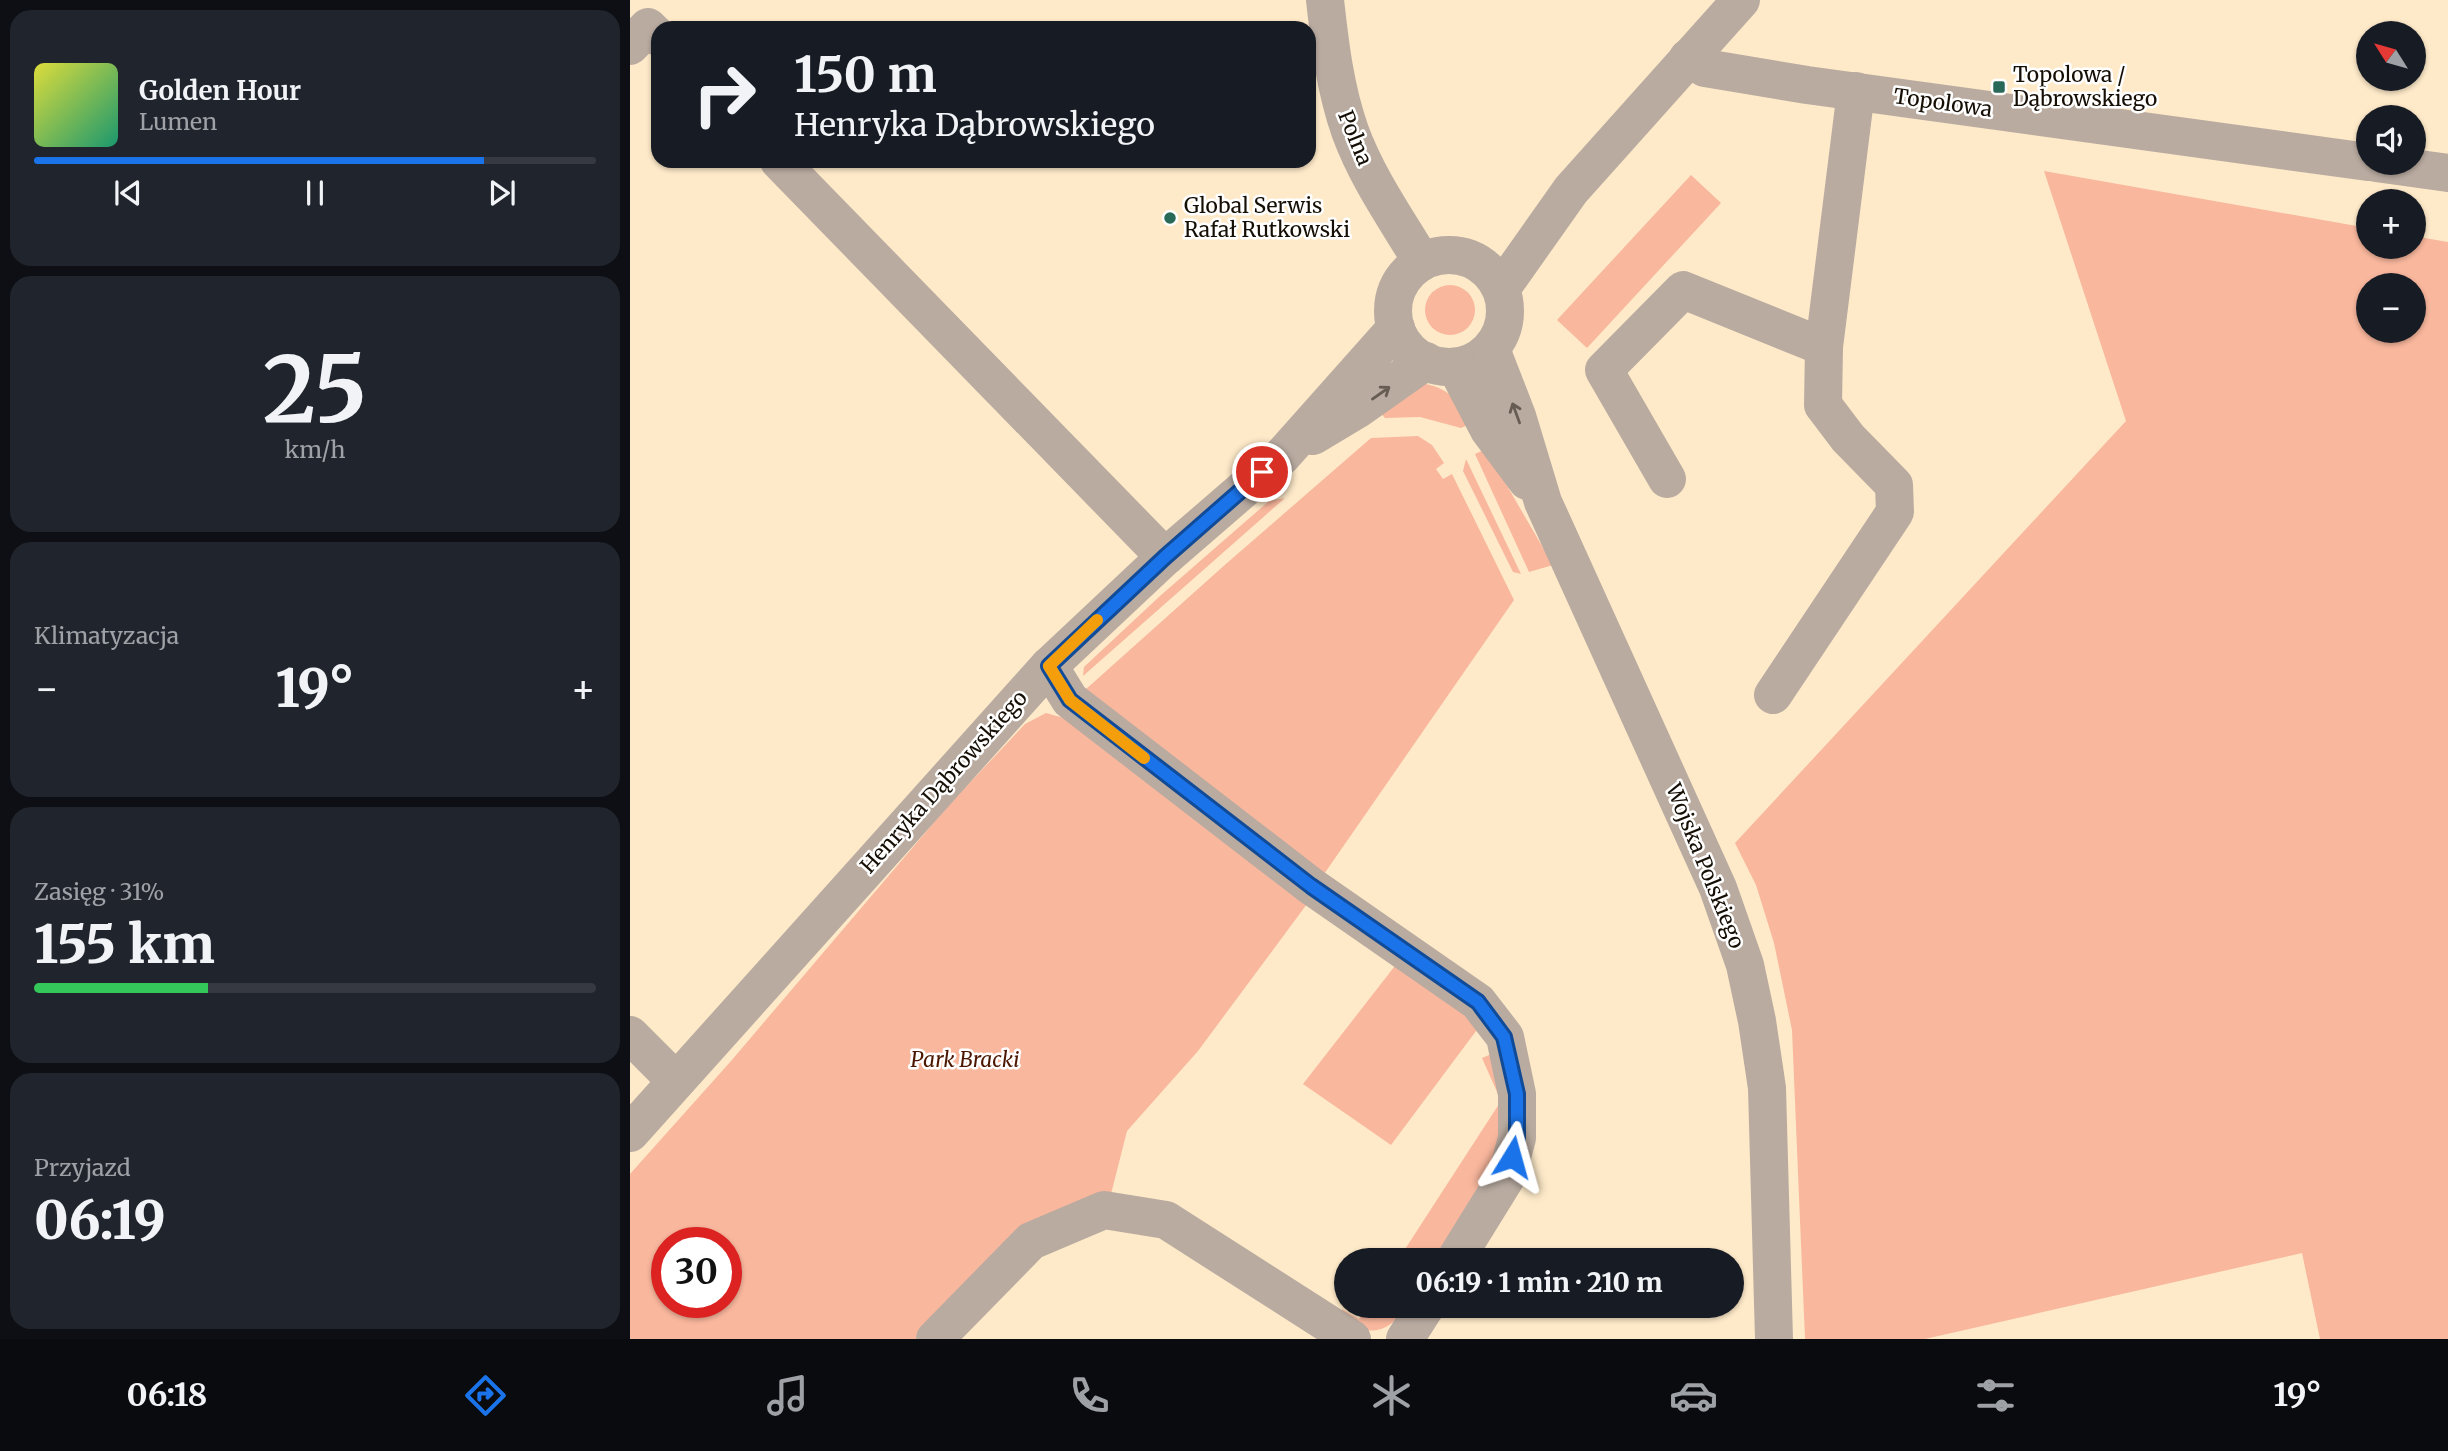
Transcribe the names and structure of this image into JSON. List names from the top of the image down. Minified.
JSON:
{"streets":{"street":["Topolowa","Polna","Henryka Dąbrowskiego","Wojska Polskiego"]},"parks":["Park Bracki"],"places":{"transit":["Topolowa / Dąbrowskiego"],"other":["Global Serwis Rafał Rutkowski"]},"north":"top left","page":{"map_buttons":["+","−"],"turn":["150 m","Henryka Dąbrowskiego"],"song":["Golden Hour","Lumen"],"tile":[["25","km/h"],"Klimatyzacja",["Zasięg · 31%","155 km"],["Przyjazd","06:19"]],"heat":["−","19°","+"],"limit":"30","trip":"06:19 · 1 min · 210 m","tabs":["06:18","19°"]}}
